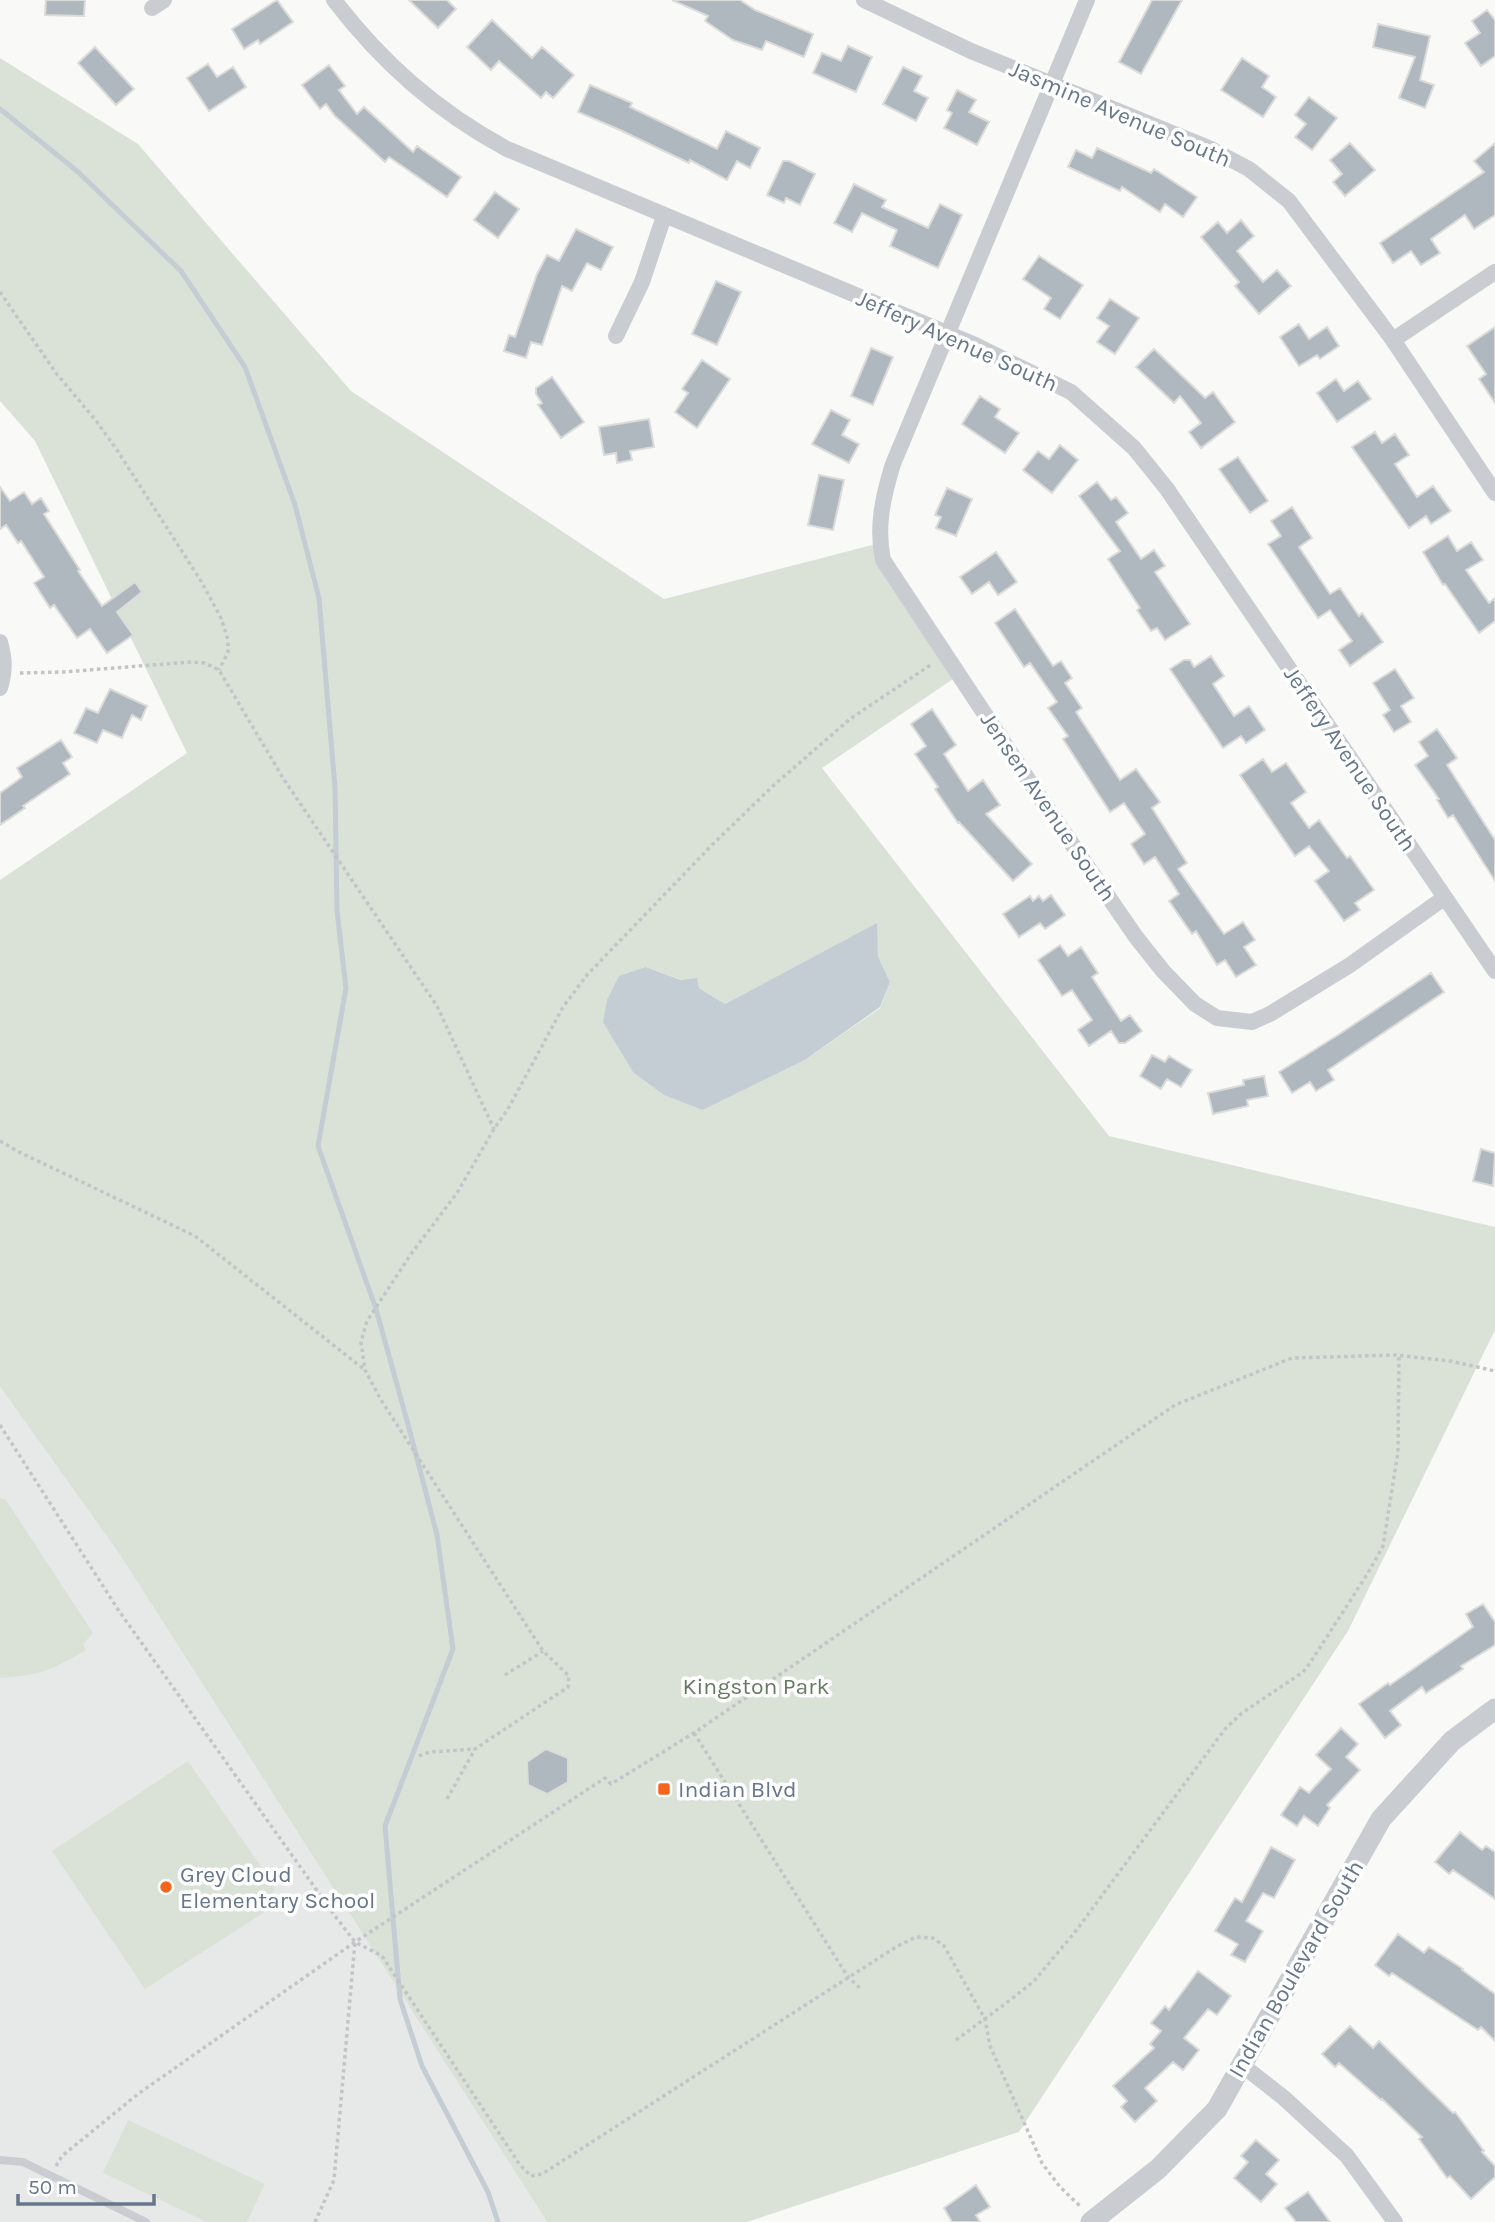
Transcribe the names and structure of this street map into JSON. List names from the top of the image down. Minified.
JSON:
{"streets":{"street":["Jasmine Avenue South","Jeffery Avenue South","Jensen Avenue South","Indian Boulevard South"]},"crossings":[["Jasmine Avenue South","Jensen Avenue South"],["Jeffery Avenue South","Jensen Avenue South"]],"parks":["Kingston Park"],"places":{"transit":["Indian Blvd"],"other":["Grey Cloud Elementary School"]},"scale_bar":"50 m"}
